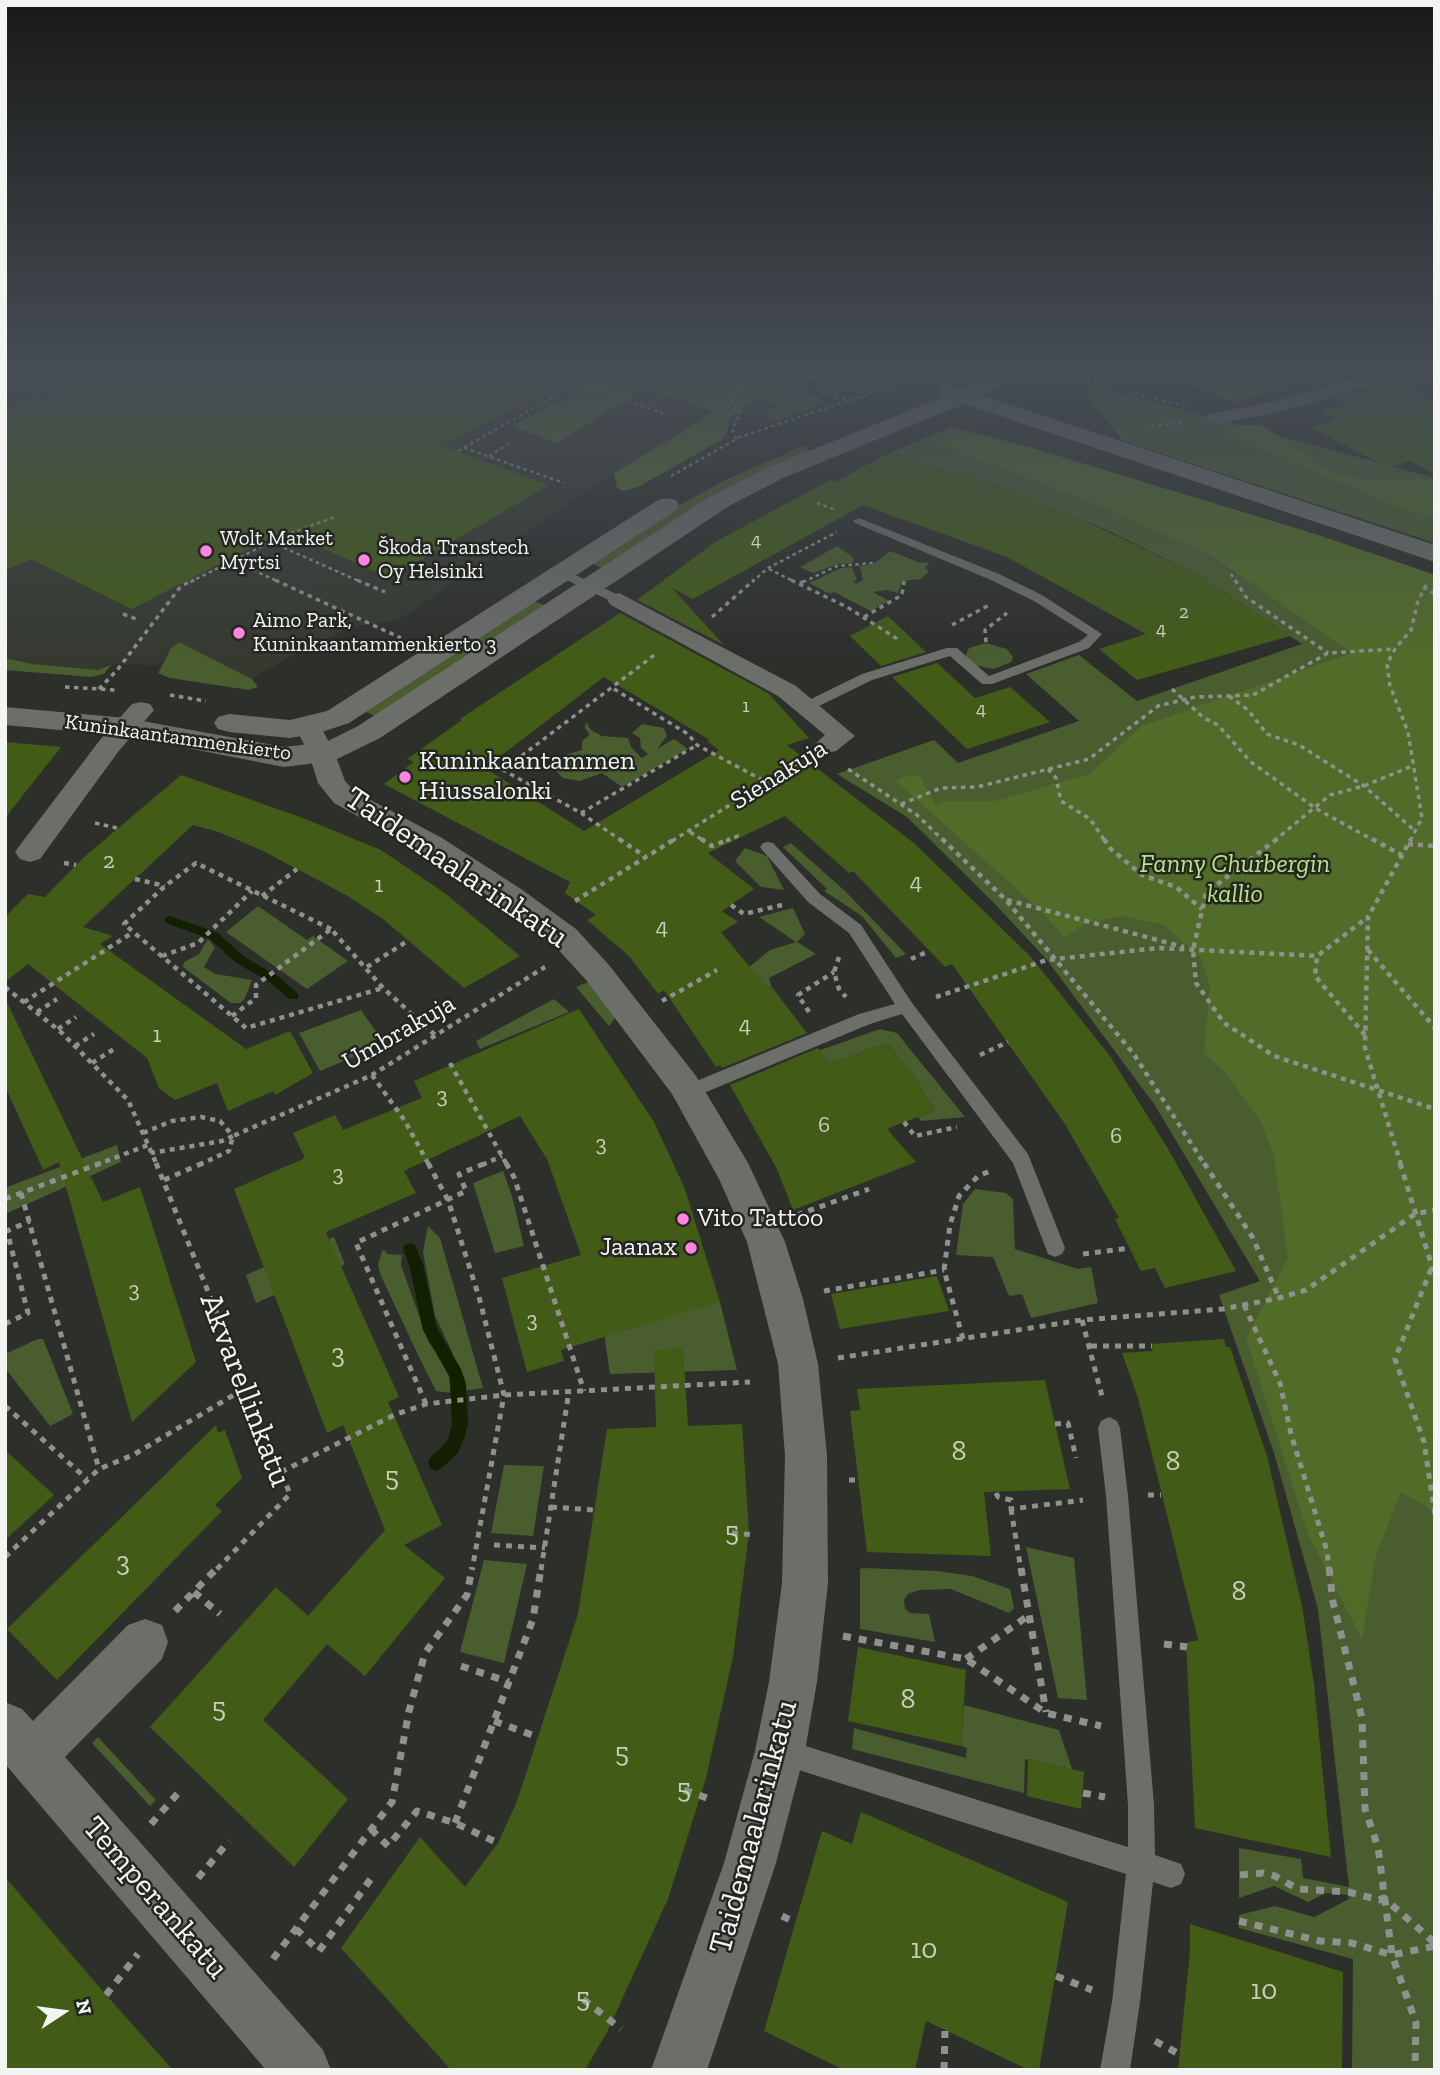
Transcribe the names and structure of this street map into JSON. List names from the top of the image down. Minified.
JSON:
{"streets":{"street":["Kuninkaantammenkierto","Sienakuja","Taidemaalarinkatu","Temperankatu"],"path":["Umbrakuja","Akvarellinkatu"]},"crossings":[["Kuninkaantammenkierto","Sienakuja"],["Kuninkaantammenkierto","Taidemaalarinkatu"],["Sienakuja","Taidemaalarinkatu"],["Sienakuja","Umbrakuja"],["Taidemaalarinkatu","Umbrakuja"],["Umbrakuja","Akvarellinkatu"]],"parks":["Fanny Churbergin kallio"],"places":["Wolt Market Myrtsi","Škoda Transtech Oy Helsinki","Aimo Park, Kuninkaantammenkierto 3","Kuninkaantammen Hiussalonki","Vito Tattoo","Jaanax"],"house_numbers":["4","2","4","1","4","2","4","1","4","4","1","3","6","6","3","3","3","3","3","8","8","5","5","3","8","8","5","5","5","10","10","5"],"north":"right"}
